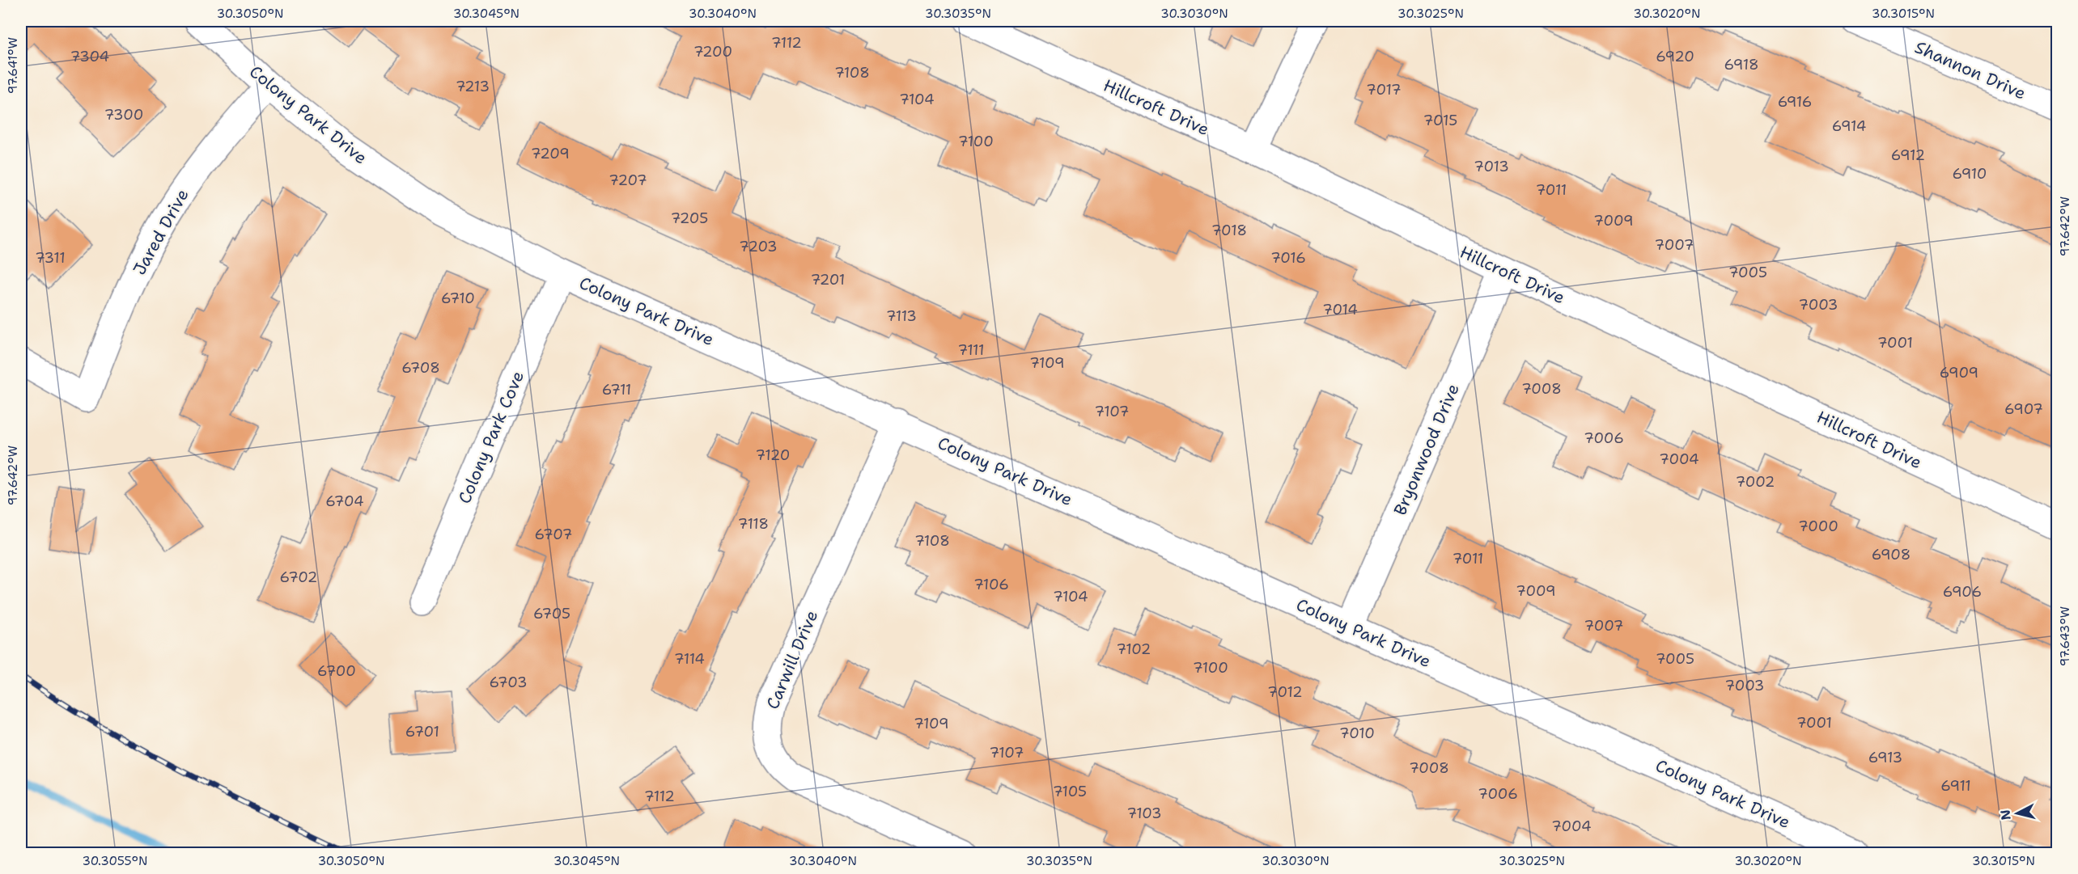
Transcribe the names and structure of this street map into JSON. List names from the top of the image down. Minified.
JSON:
{"streets":{"street":["Shannon Drive","Hillcroft Drive","Colony Park Drive","Jared Drive","Colony Park Cove","Bryonwood Drive","Carwill Drive"]},"crossings":[["Hillcroft Drive","Bryonwood Drive"],["Colony Park Drive","Jared Drive"],["Colony Park Drive","Colony Park Cove"],["Colony Park Drive","Bryonwood Drive"],["Colony Park Drive","Carwill Drive"]],"house_numbers":["7112","7200","7304","6920","6918","7108","7213","7017","7104","6916","7300","7015","6914","7100","7209","6912","7013","6910","7207","7011","7205","7009","7018","7007","7203","7311","7016","7005","7201","6710","7003","7014","7113","7001","7111","7109","6708","6909","7008","6711","6907","7107","7006","7120","7004","7002","6704","7118","7000","6707","7108","6908","7011","6702","7106","7009","6906","7104","6705","7007","7102","7114","7005","7100","6700","6703","7003","7012","7001","7109","6701","7010","7107","6913","7008","6911","7105","7006","7112","7103","7004"],"north":"left","coordinates":["30.3050°N","30.3045°N","30.3040°N","30.3035°N","30.3030°N","30.3025°N","30.3020°N","30.3015°N","97.641°W","97.642°W","97.643°W","30.3055°N"]}
